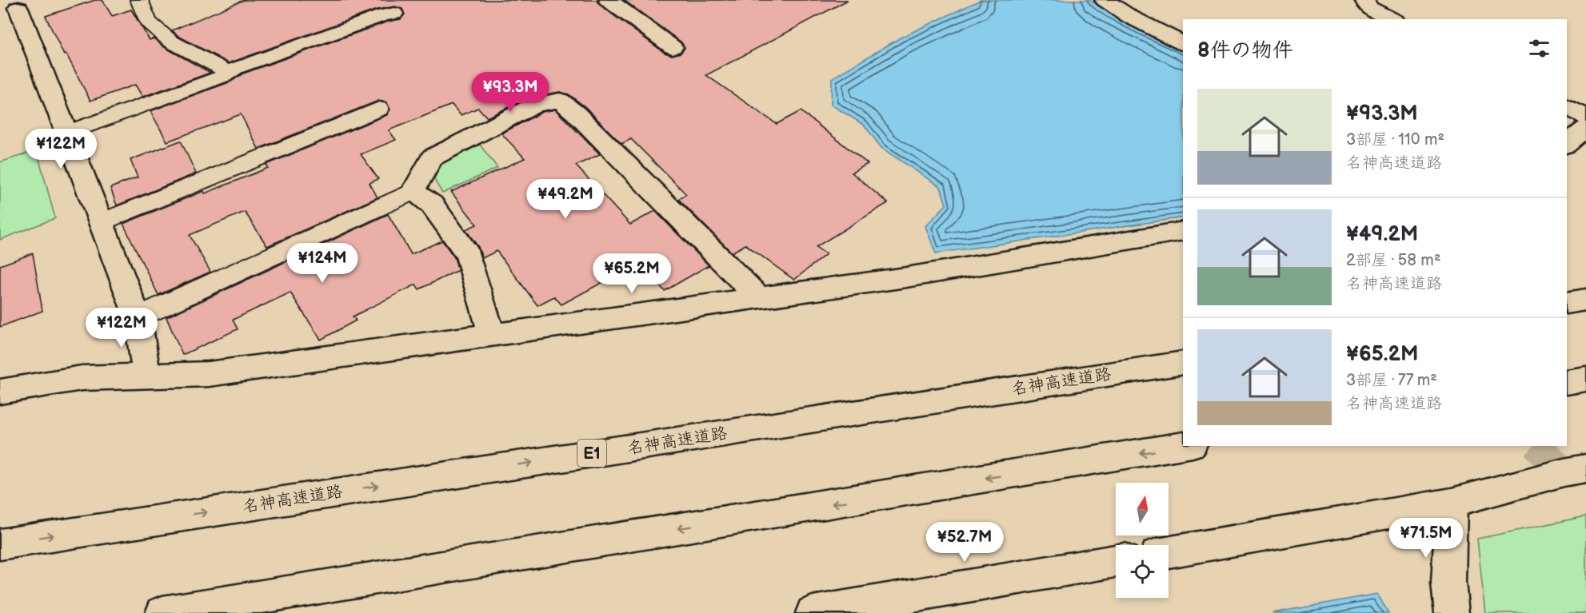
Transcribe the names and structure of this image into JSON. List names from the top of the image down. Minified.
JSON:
{"streets":{"main road":["名神高速道路","E1"]},"north":"top","page":{"heading":"8件の物件","price":["¥93.3M","¥122M","¥49.2M","¥124M","¥65.2M","¥122M","¥71.5M","¥52.7M"],"list":[{"name":"¥93.3M","note":"3部屋 · 110 m² · 名神高速道路"},{"name":"¥49.2M","note":"2部屋 · 58 m² · 名神高速道路"},{"name":"¥65.2M","note":"3部屋 · 77 m² · 名神高速道路"}]}}
